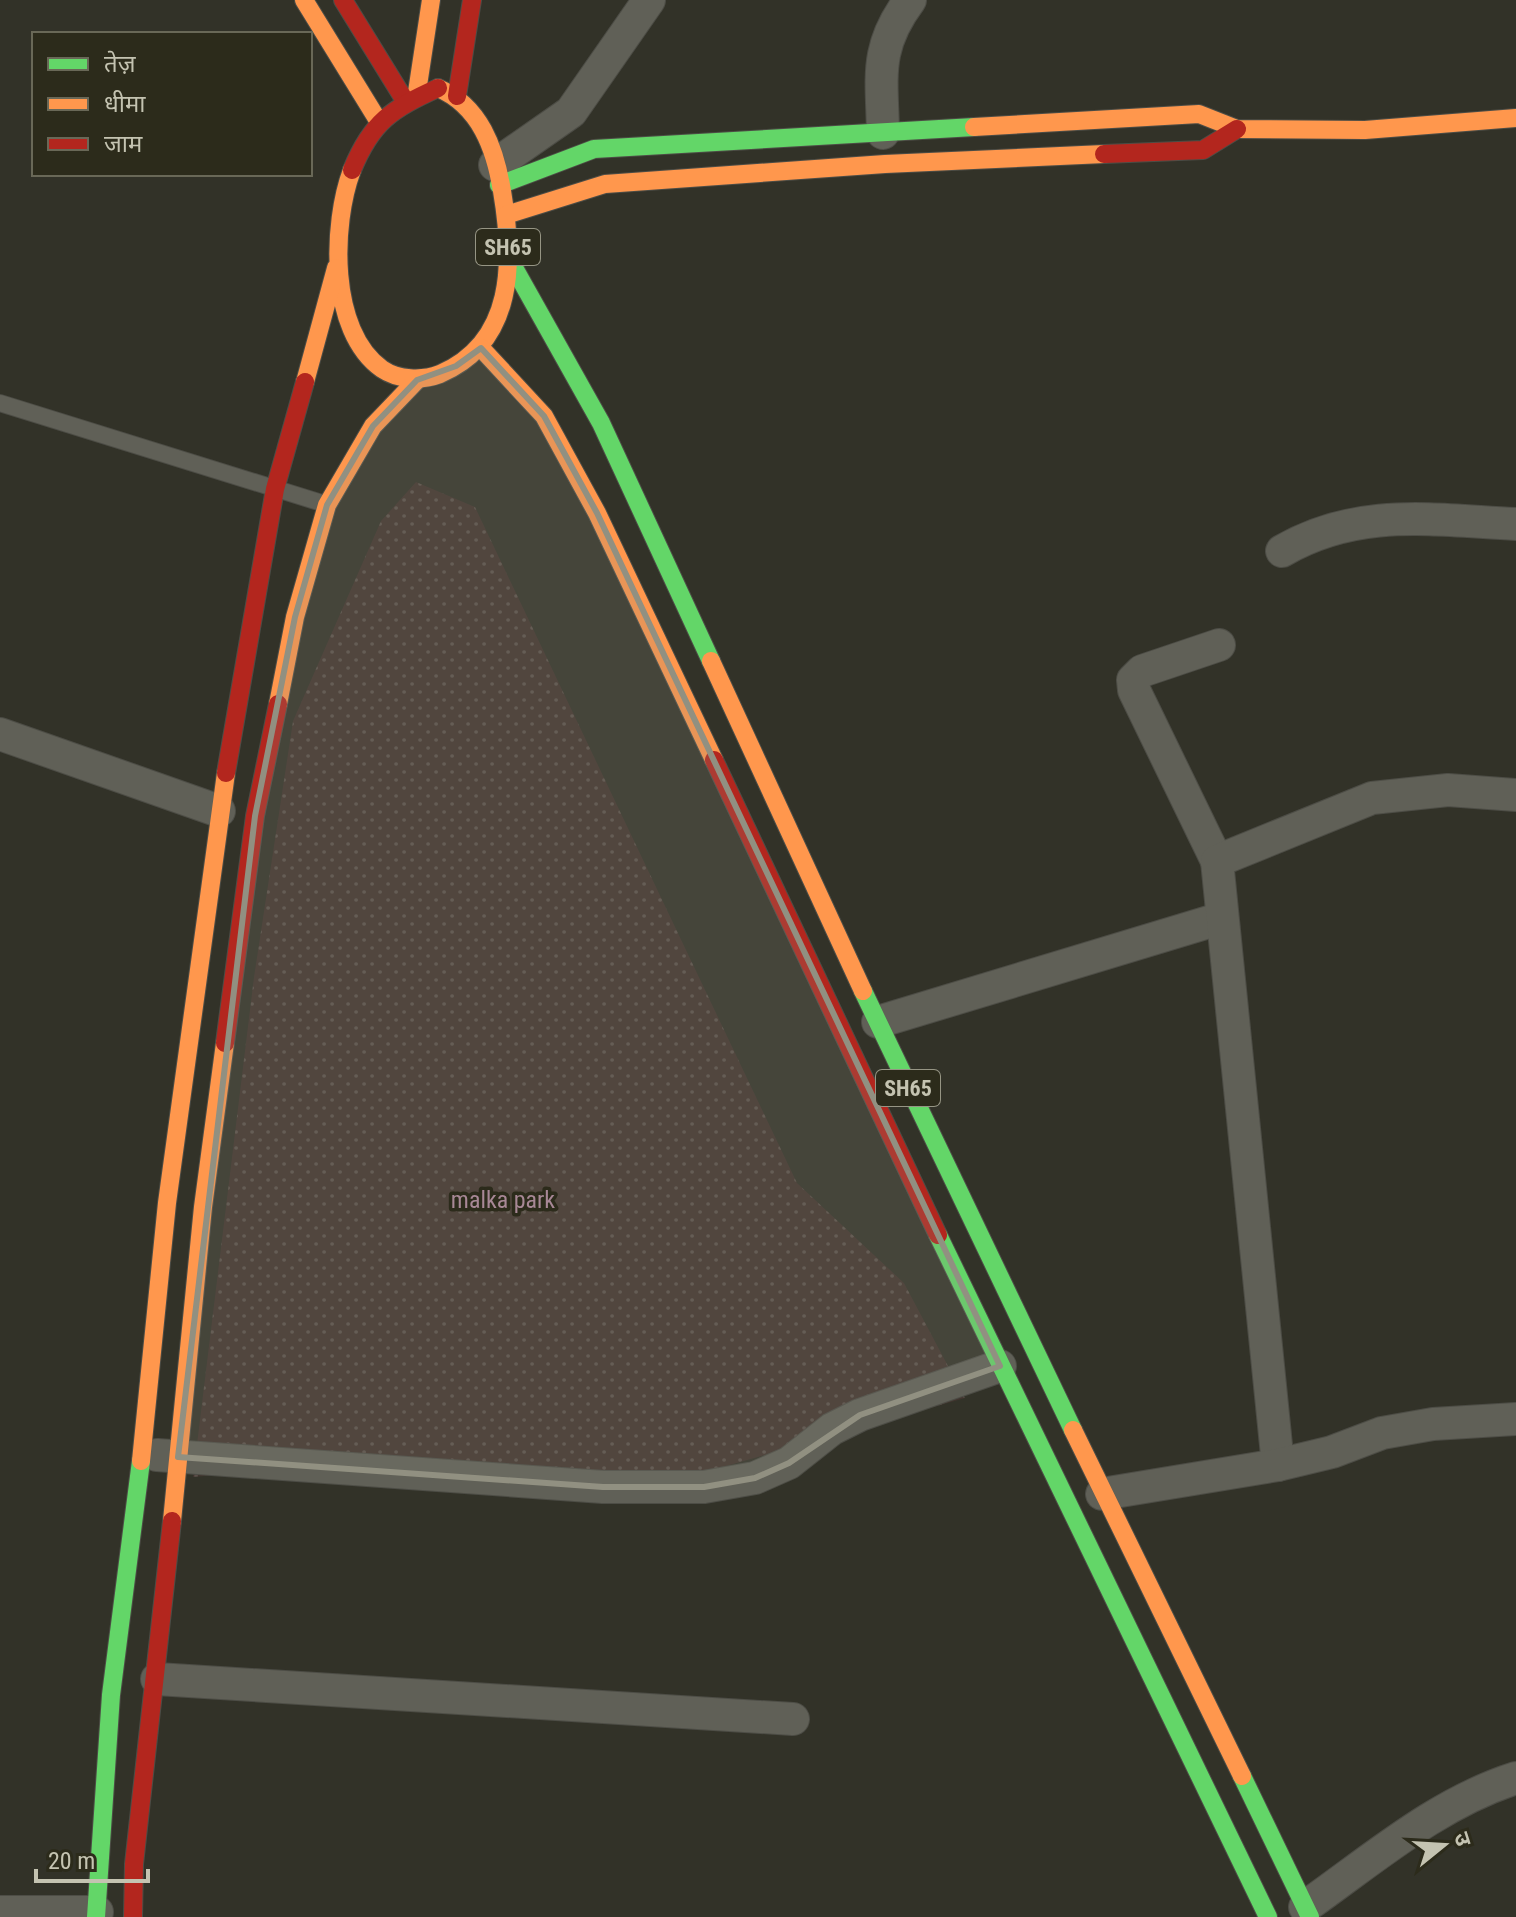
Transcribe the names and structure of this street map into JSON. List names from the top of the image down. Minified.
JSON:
{"streets":{"street":["SH65"]},"parks":["malka park"],"legend":["तेज़","धीमा","जाम"],"scale_bar":"20 m","north":"right"}
